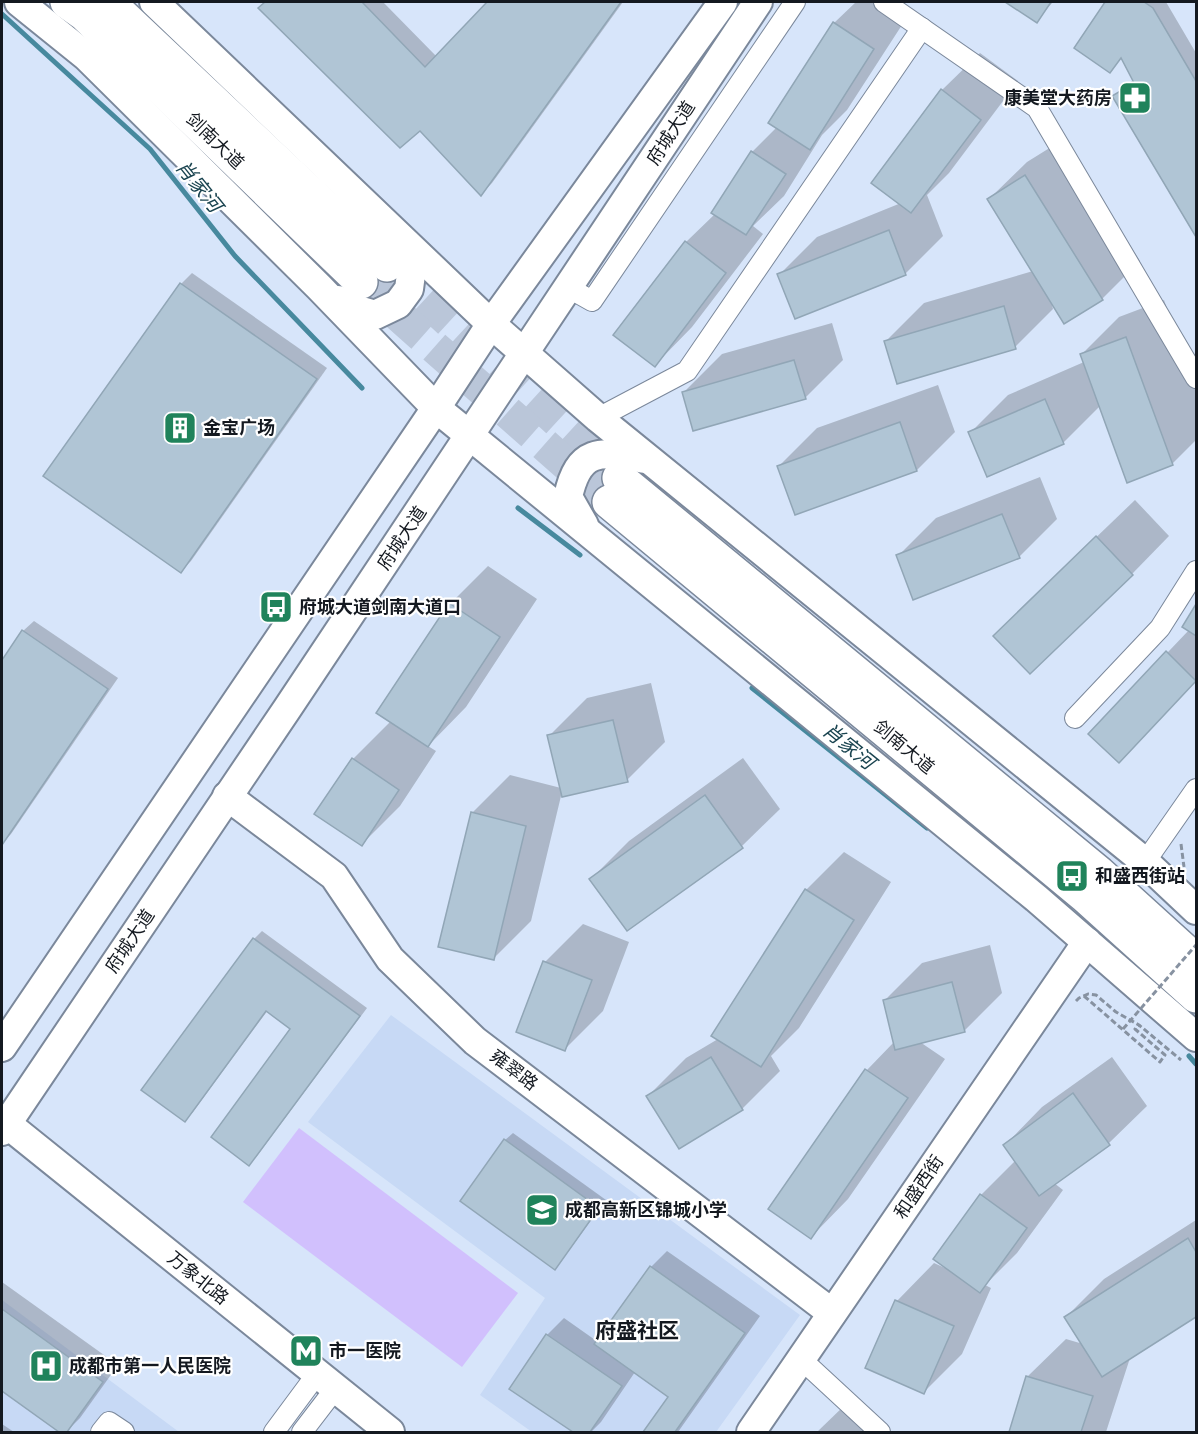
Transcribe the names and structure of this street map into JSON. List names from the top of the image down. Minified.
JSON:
{"streets":{"highway":["剑南大道"],"main road":["府城大道","雍翠路","和盛西街","万象北路"]},"crossings":[["府城大道","雍翠路"],["府城大道","万象北路"],["雍翠路","和盛西街"]],"districts":["府盛社区"],"water":["肖家河"],"places":{"pharmacy":["康美堂大药房"],"building":["金宝广场"],"bus stop":["府城大道剑南大道口","和盛西街站"],"school or university":["成都高新区锦城小学"],"metro station":["市一医院"],"hospital":["成都市第一人民医院"]}}
